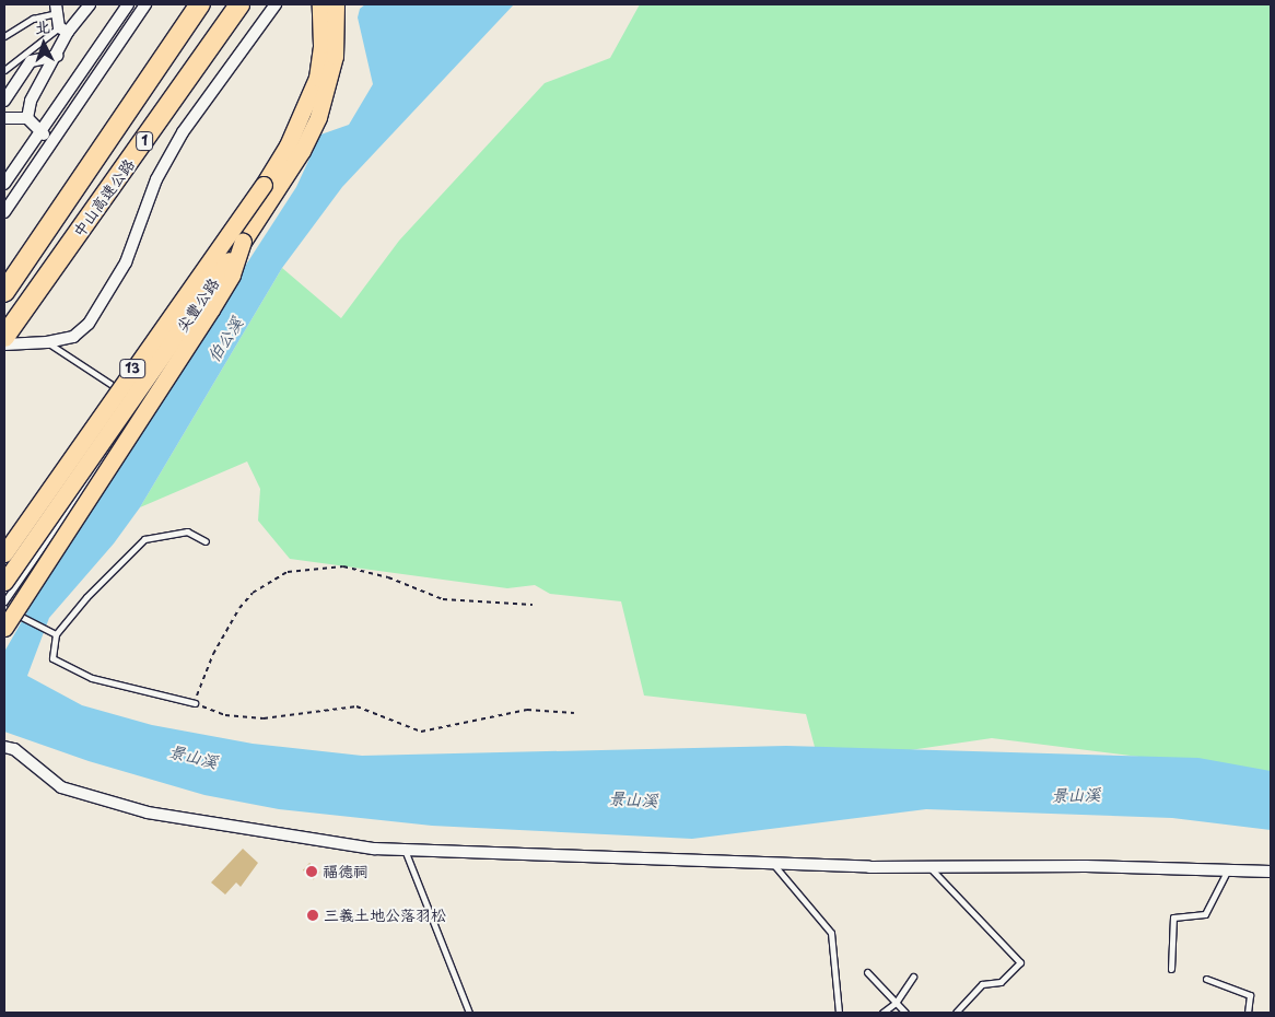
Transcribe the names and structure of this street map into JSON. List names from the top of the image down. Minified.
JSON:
{"streets":{"highway":["1","中山高速公路"],"main road":["尖豐公路","13"]},"water":["伯公溪","景山溪"],"places":["福德祠","三義土地公落羽松"],"north":"top"}
